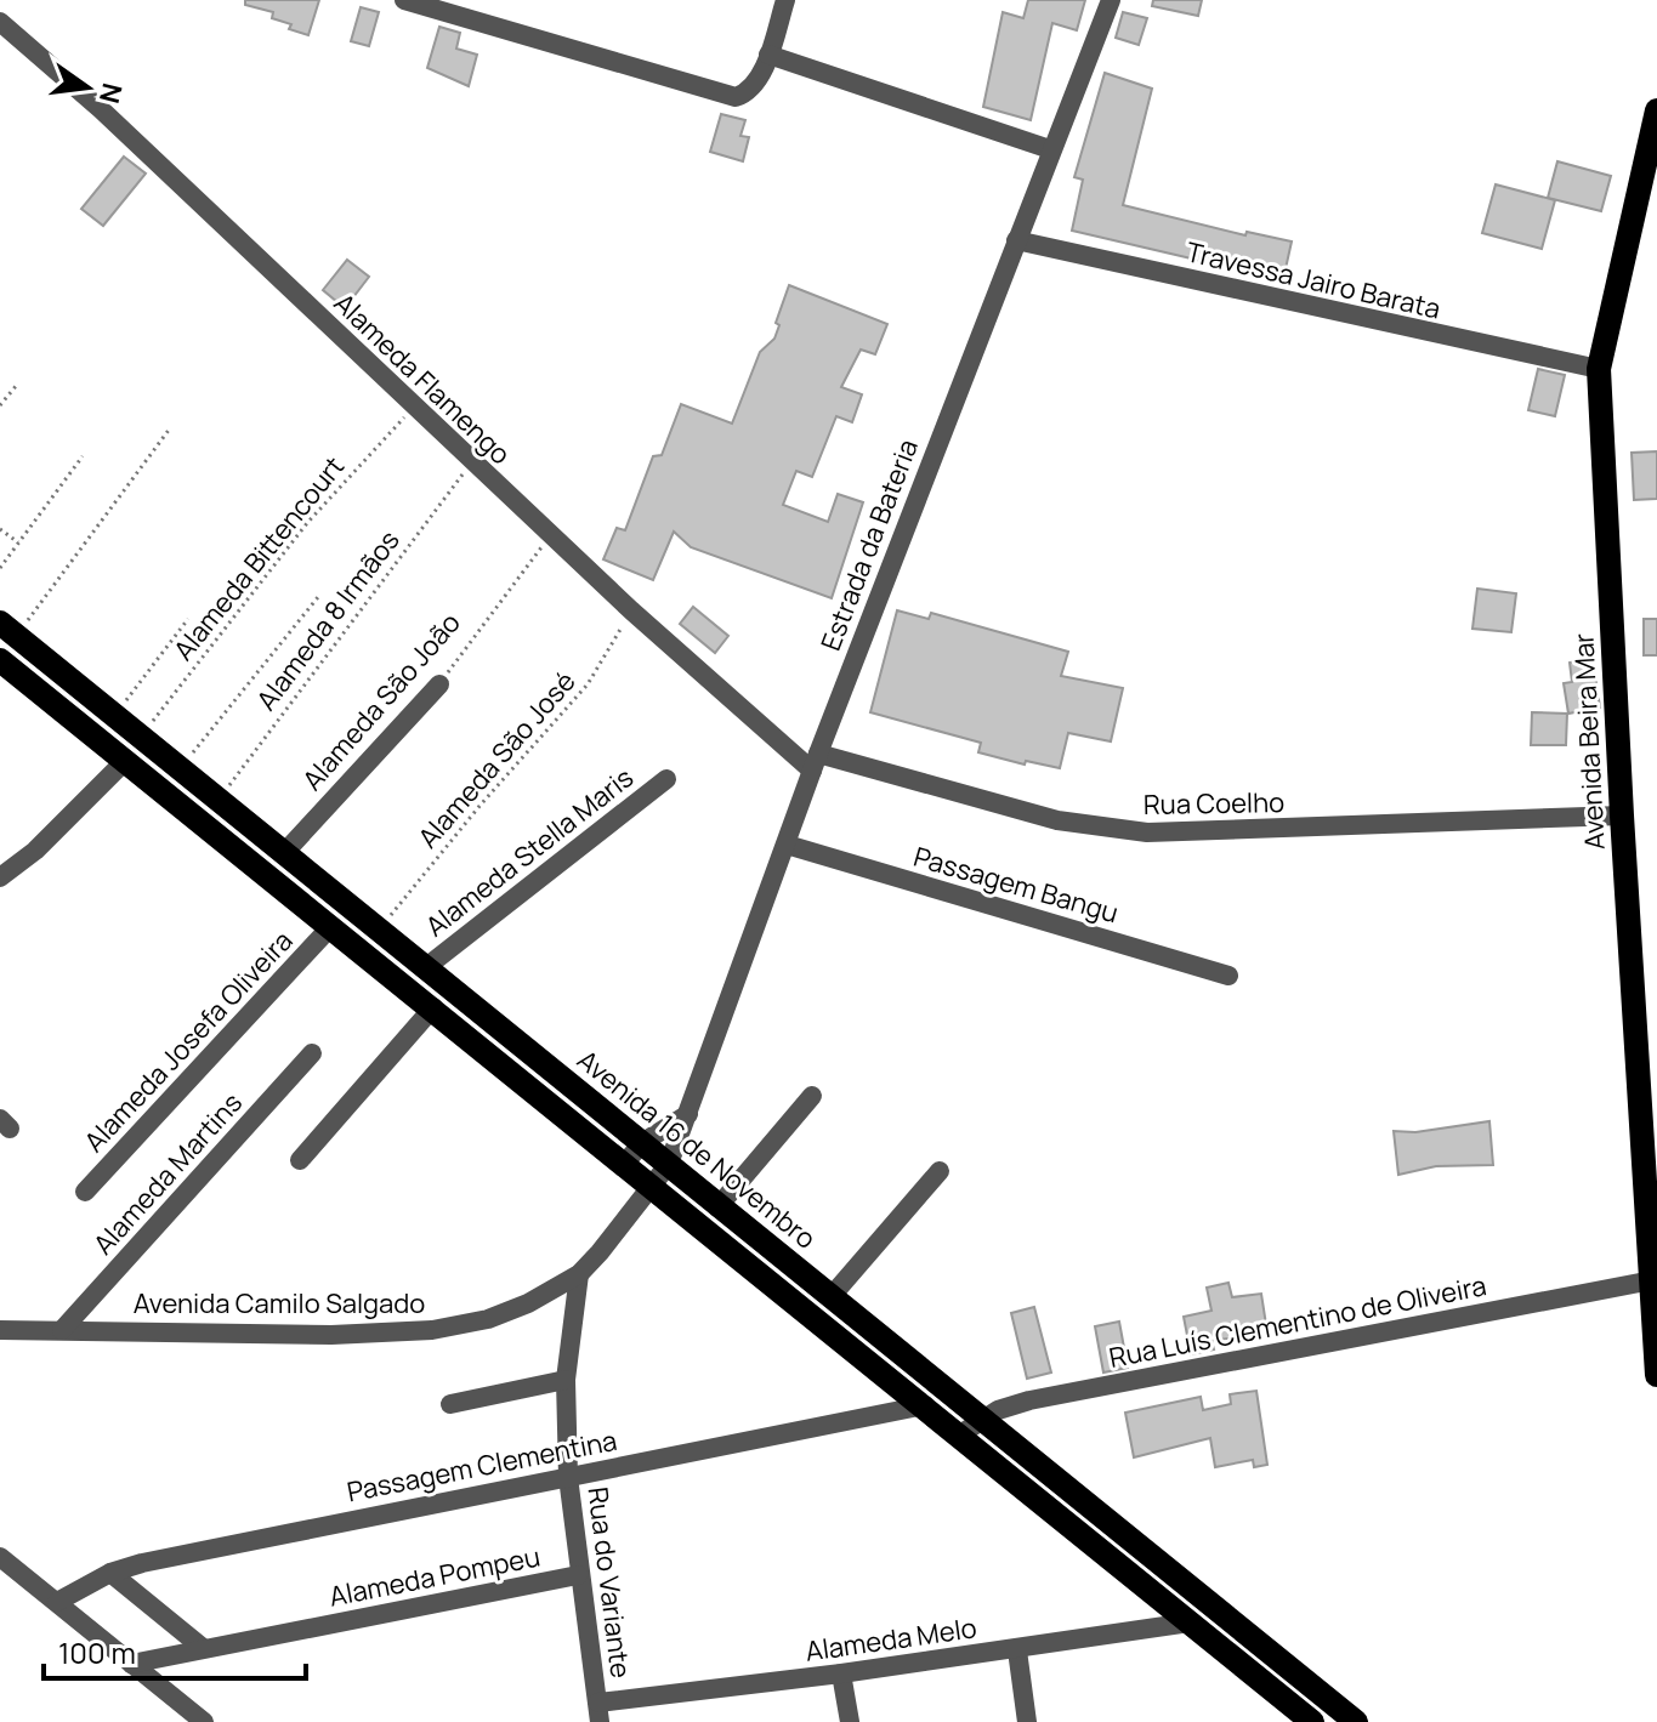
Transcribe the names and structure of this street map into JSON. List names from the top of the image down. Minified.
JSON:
{"streets":{"main road":["Avenida Beira Mar","Avenida 16 de Novembro"],"street":["Travessa Jairo Barata","Alameda Flamengo","Estrada da Bateria","Alameda São João","Rua Coelho","Alameda Stella Maris","Passagem Bangu","Alameda Josefa Oliveira","Alameda Martins","Avenida Camilo Salgado","Rua Luís Clementino de Oliveira","Passagem Clementina","Alameda Pompeu","Rua do Variante","Alameda Melo"],"path":["Alameda Bittencourt","Alameda 8 Irmãos","Alameda São José"]},"crossings":[["Travessa Jairo Barata","Estrada da Bateria"],["Travessa Jairo Barata","Avenida Beira Mar"],["Alameda Flamengo","Estrada da Bateria"],["Alameda Flamengo","Alameda Bittencourt"],["Alameda Flamengo","Alameda 8 Irmãos"],["Alameda Flamengo","Alameda São João"],["Alameda Flamengo","Alameda São José"],["Alameda Flamengo","Rua Coelho"],["Estrada da Bateria","Rua Coelho"],["Estrada da Bateria","Passagem Bangu"],["Estrada da Bateria","Avenida 16 de Novembro"],["Estrada da Bateria","Avenida Camilo Salgado"],["Alameda Bittencourt","Avenida 16 de Novembro"],["Alameda 8 Irmãos","Avenida 16 de Novembro"],["Alameda São João","Avenida 16 de Novembro"],["Avenida Beira Mar","Rua Coelho"],["Avenida Beira Mar","Rua Luís Clementino de Oliveira"],["Alameda São José","Avenida 16 de Novembro"],["Alameda Stella Maris","Avenida 16 de Novembro"],["Alameda Josefa Oliveira","Avenida 16 de Novembro"],["Avenida 16 de Novembro","Avenida Camilo Salgado"],["Avenida 16 de Novembro","Rua Luís Clementino de Oliveira"],["Avenida 16 de Novembro","Passagem Clementina"],["Avenida 16 de Novembro","Alameda Melo"],["Alameda Martins","Avenida Camilo Salgado"],["Avenida Camilo Salgado","Rua do Variante"],["Passagem Clementina","Rua do Variante"],["Alameda Pompeu","Rua do Variante"],["Rua do Variante","Alameda Melo"]],"scale_bar":"100 m","north":"right"}
